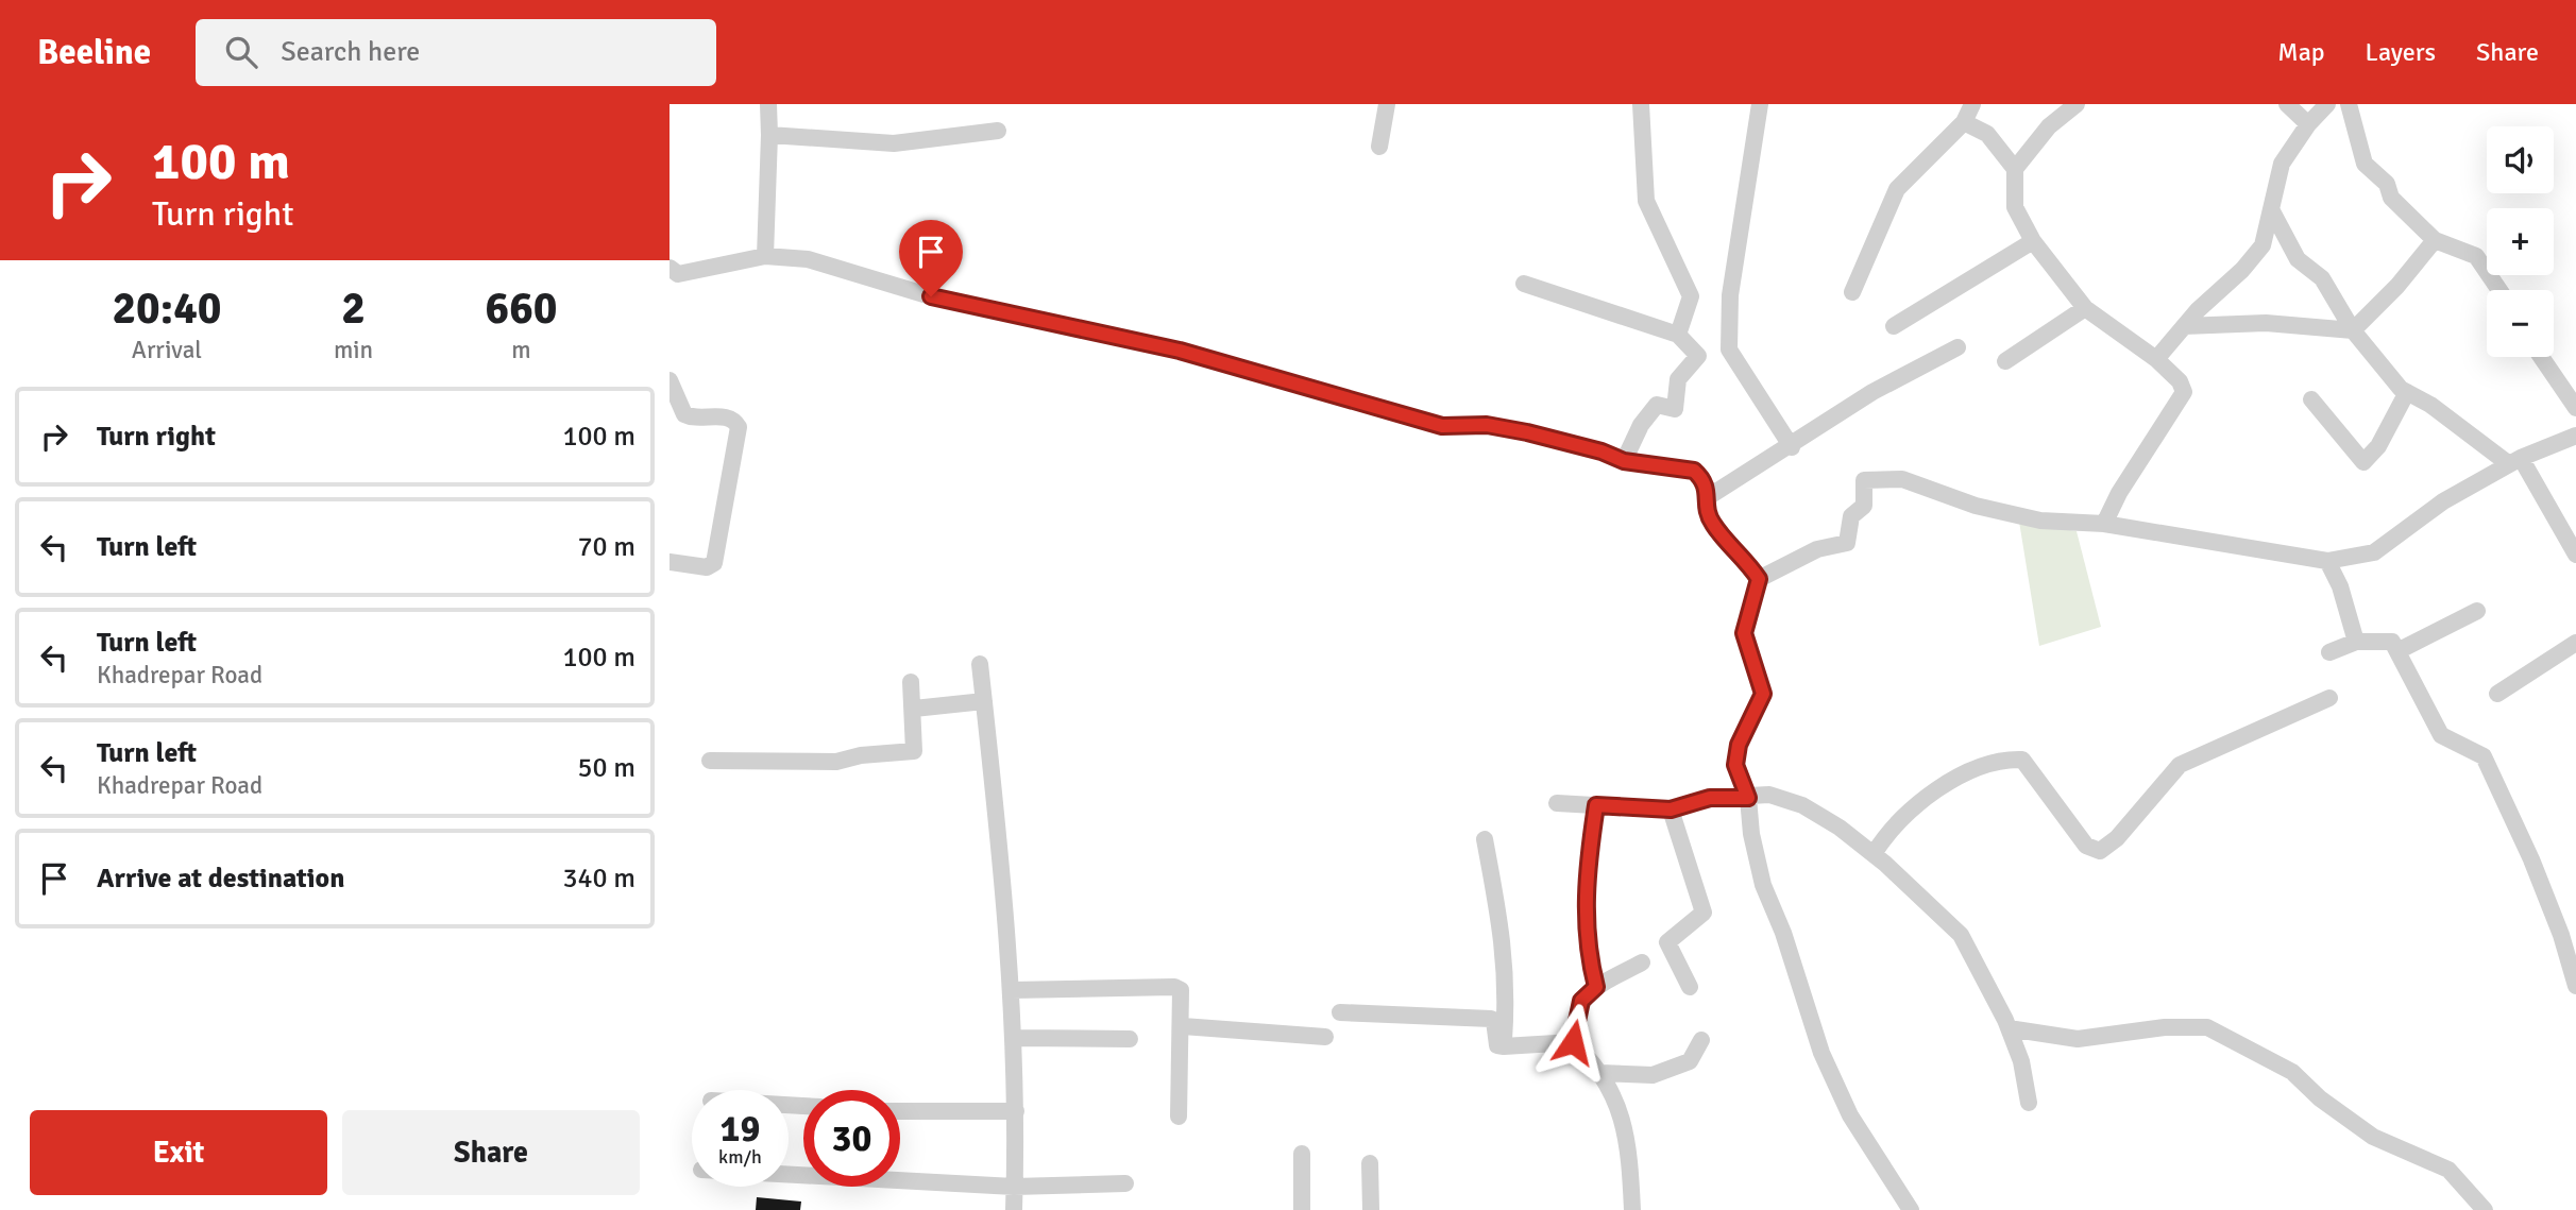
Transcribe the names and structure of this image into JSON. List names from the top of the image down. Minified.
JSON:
{"page":{"header":"Beeline","search":"Search here","nav":["Map","Layers","Share"],"turn":["100 m","Turn right"],"map_buttons":["+","−"],"eta":["20:40","Arrival","2","min","660","m"],"list":[{"name":"Turn right","value":"100 m"},{"name":"Turn left","value":"70 m"},{"name":"Turn left","note":"Khadrepar Road","value":"100 m"},{"name":"Turn left","note":"Khadrepar Road","value":"50 m"},{"name":"Arrive at destination","value":"340 m"}],"speed":"19 km/h","limit":"30","buttons":["Exit","Share"]}}
